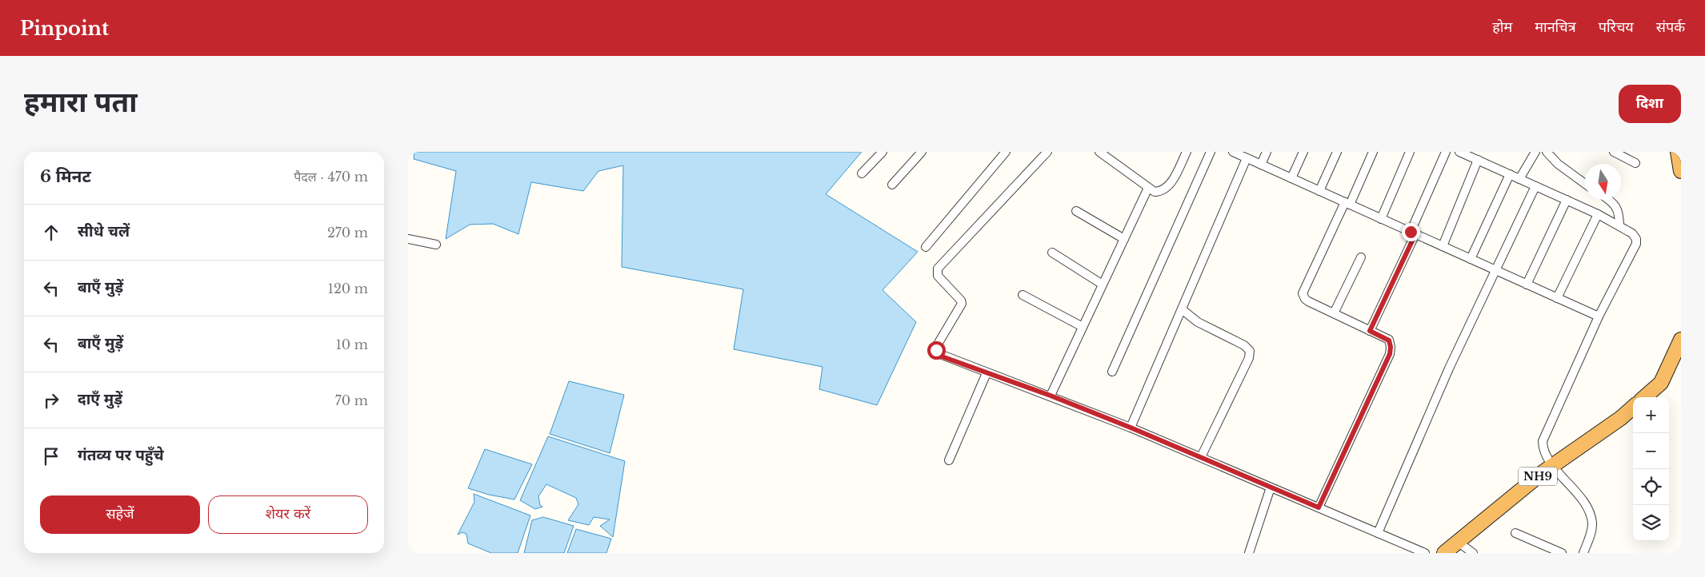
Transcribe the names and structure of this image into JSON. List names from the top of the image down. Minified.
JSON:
{"streets":{"highway":["NH9"]},"north":"bottom","page":{"header":"Pinpoint","nav":["होम","मानचित्र","परिचय","संपर्क"],"title":"हमारा पता","buttons":["दिशा",["सहेजें","शेयर करें"]],"heading":["6 मिनट","पैदल · 470 m"],"list":[["सीधे चलें","270 m"],["बाएँ मुड़ें","120 m"],["बाएँ मुड़ें","10 m"],["दाएँ मुड़ें","70 m"],"गंतव्य पर पहुँचे"],"map_buttons":["+","−"]}}
